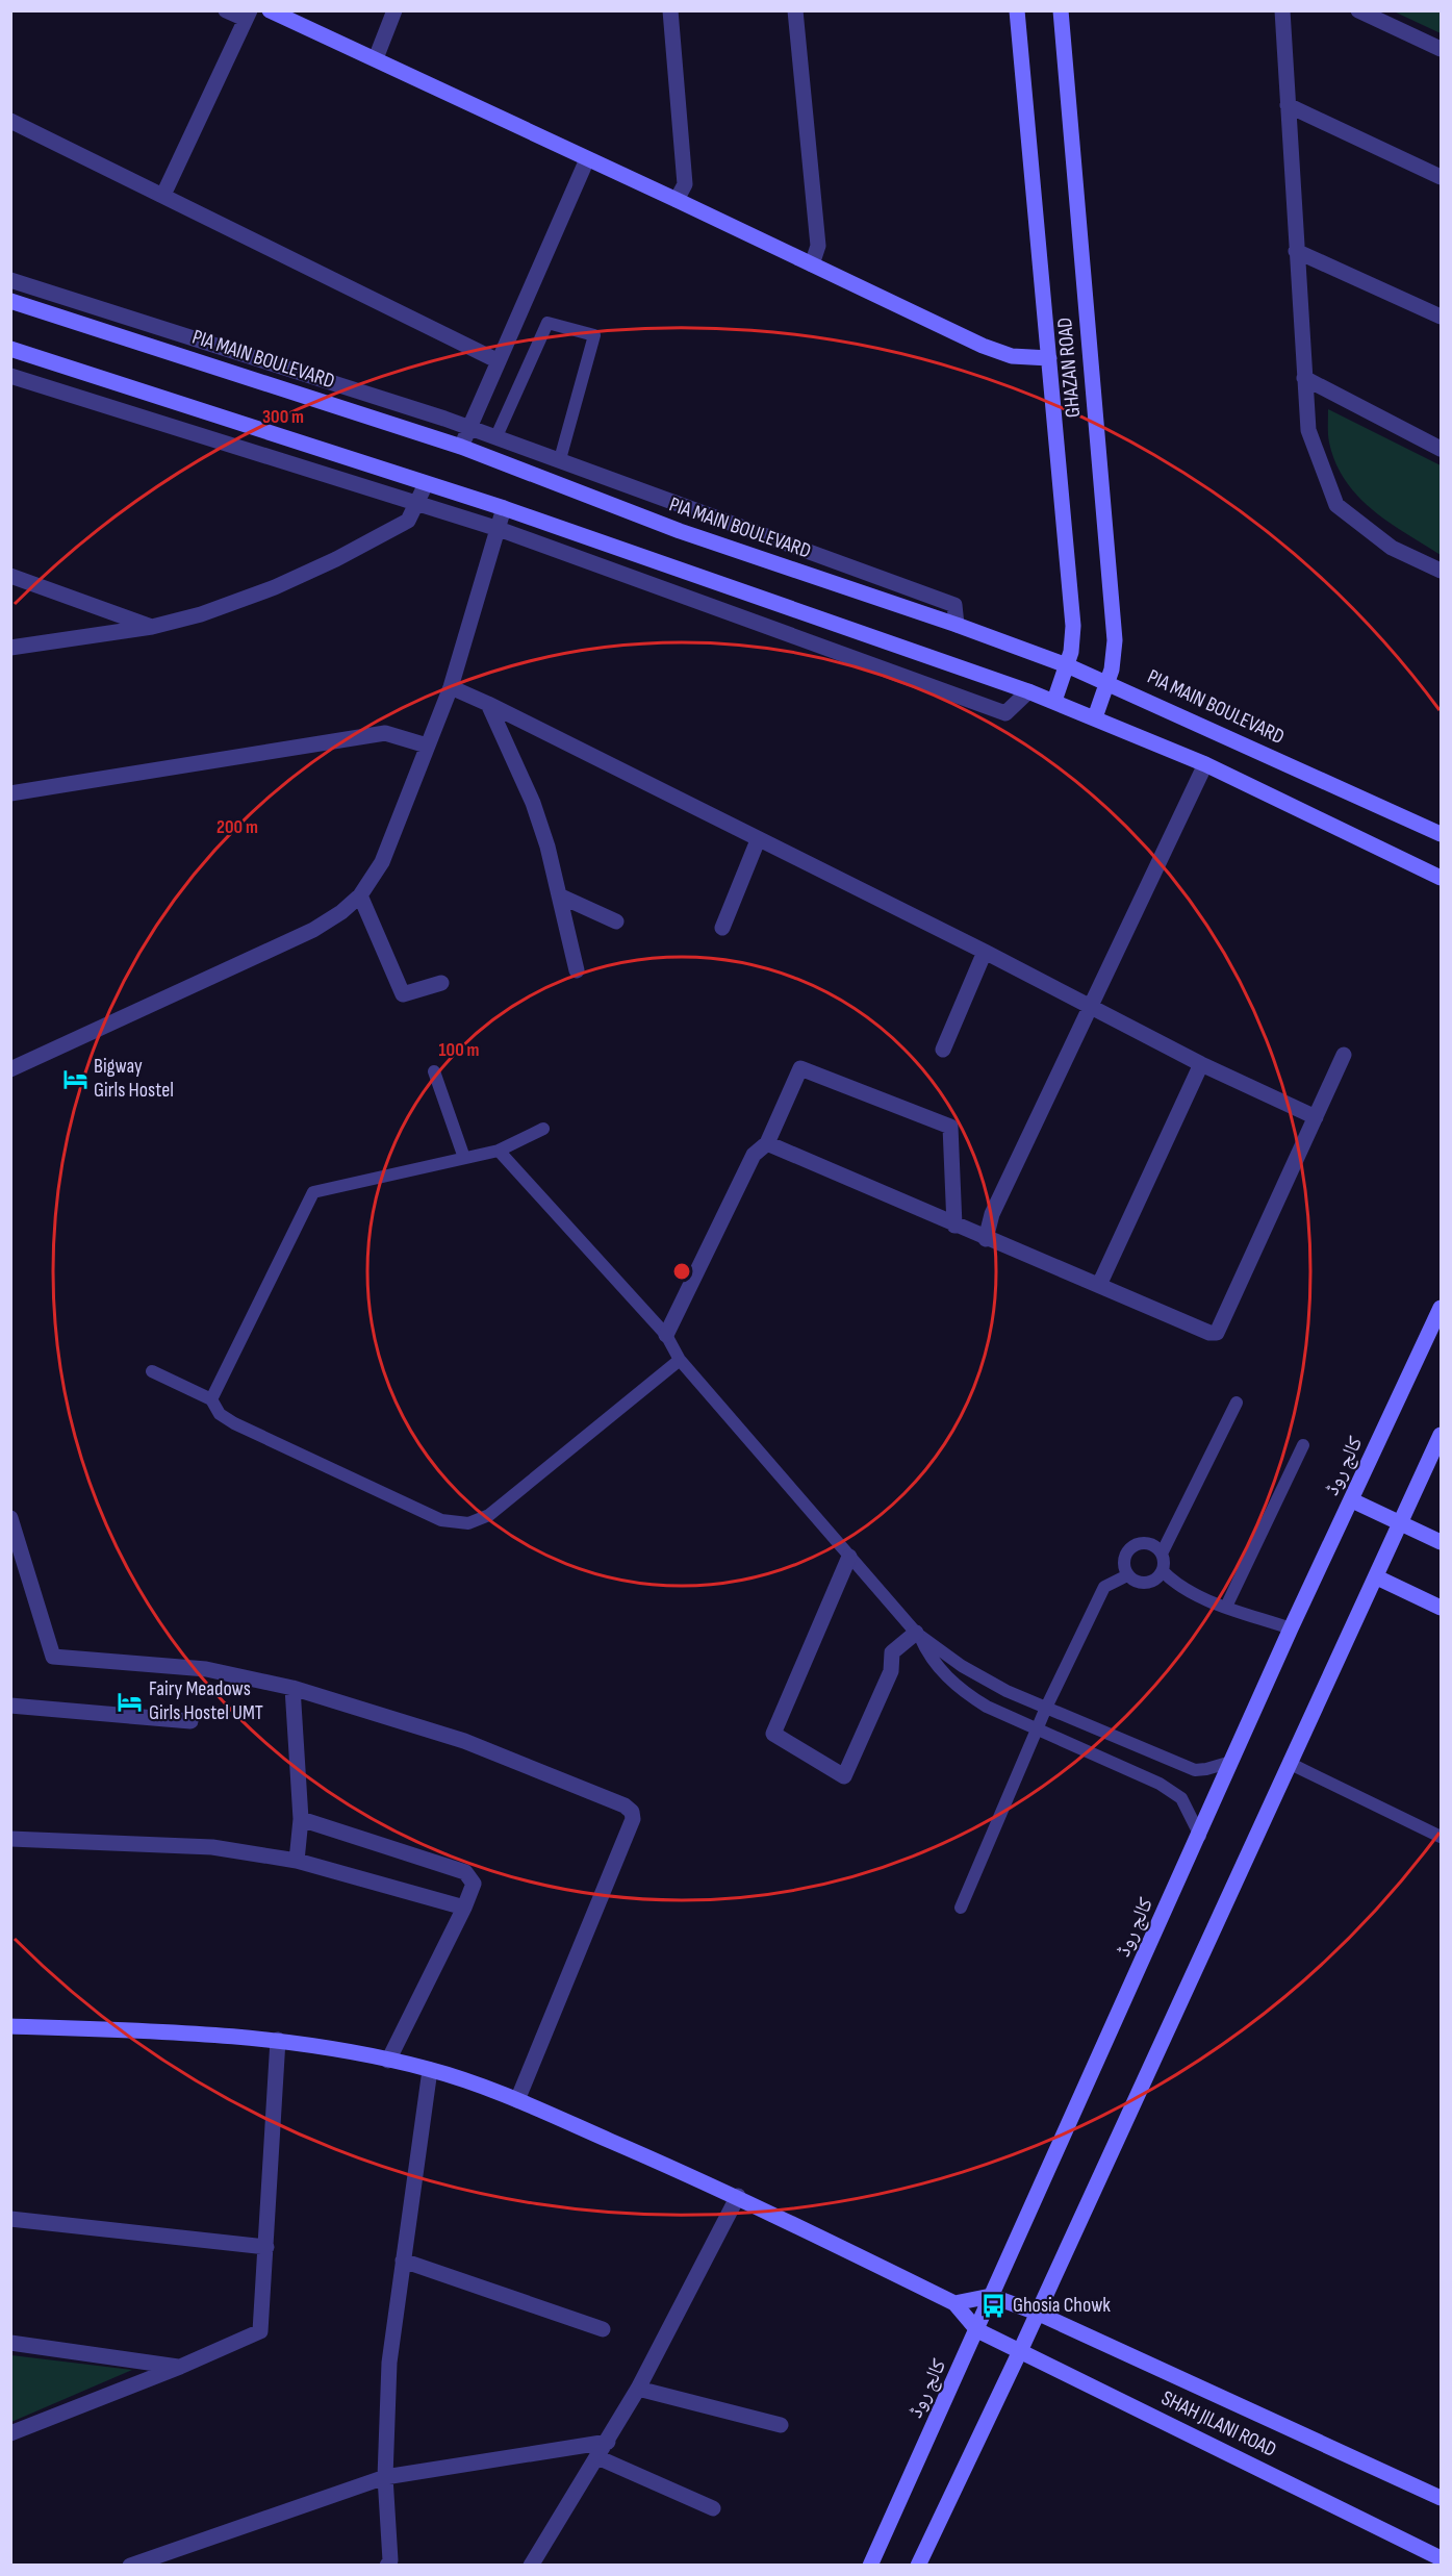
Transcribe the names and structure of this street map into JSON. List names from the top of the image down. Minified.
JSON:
{"streets":{"main road":["PIA MAIN BOULEVARD","GHAZAN ROAD","کالج روڈ","SHAH JILANI ROAD"]},"crossings":[["PIA MAIN BOULEVARD","GHAZAN ROAD"],["کالج روڈ","SHAH JILANI ROAD"]],"places":{"hotel":["Bigway Girls Hostel","Fairy Meadows Girls Hostel UMT"],"bus stop":["Ghosia Chowk"]},"rings":["300 m","200 m","100 m"]}
